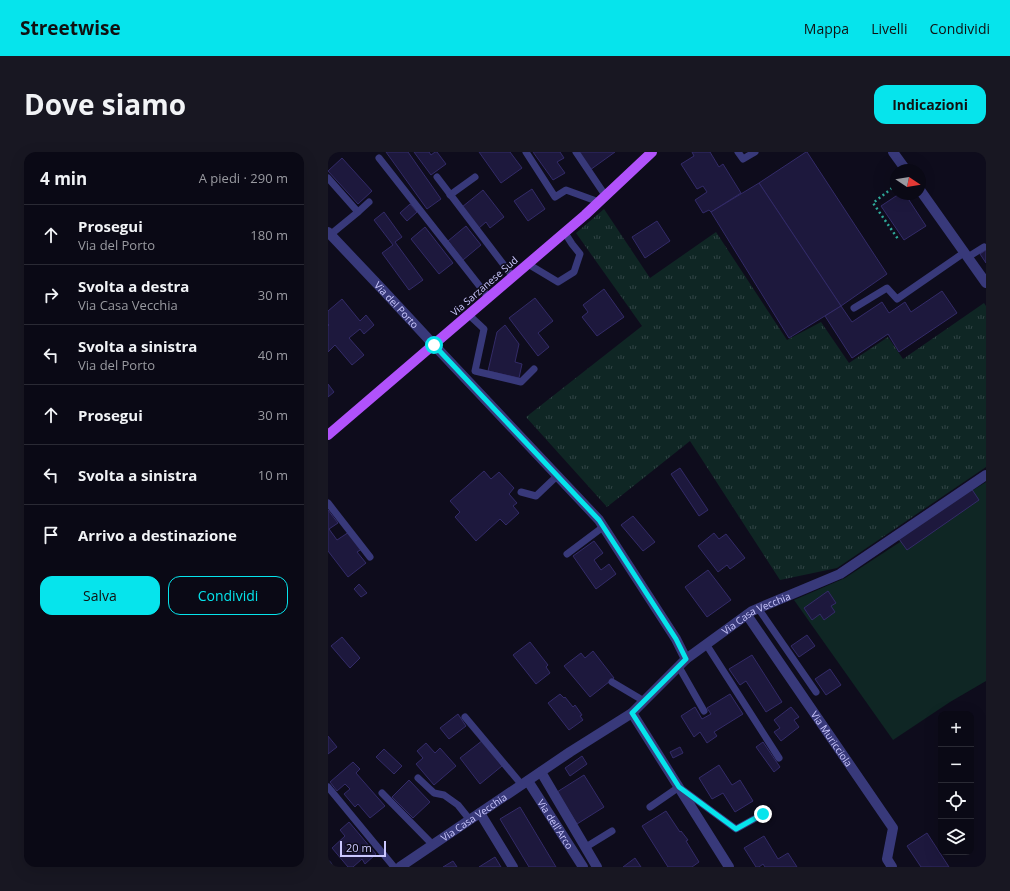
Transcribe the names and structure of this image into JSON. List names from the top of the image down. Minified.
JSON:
{"streets":{"main road":["Via Sarzanese Sud"],"street":["Via del Porto","Via Casa Vecchia","Via Muricciola","Via dell'Arco"]},"crossings":[["Via Sarzanese Sud","Via del Porto"],["Via del Porto","Via Casa Vecchia"],["Via Casa Vecchia","Via Muricciola"],["Via Casa Vecchia","Via dell'Arco"]],"scale_bar":"20 m","north":"right","page":{"header":"Streetwise","nav":["Mappa","Livelli","Condividi"],"title":"Dove siamo","buttons":["Indicazioni",["Salva","Condividi"]],"heading":["4 min","A piedi · 290 m"],"list":[["Prosegui","Via del Porto","180 m"],["Svolta a destra","Via Casa Vecchia","30 m"],["Svolta a sinistra","Via del Porto","40 m"],["Prosegui","30 m"],["Svolta a sinistra","10 m"],"Arrivo a destinazione"],"map_buttons":["+","−"],"scale":"20 m"}}
